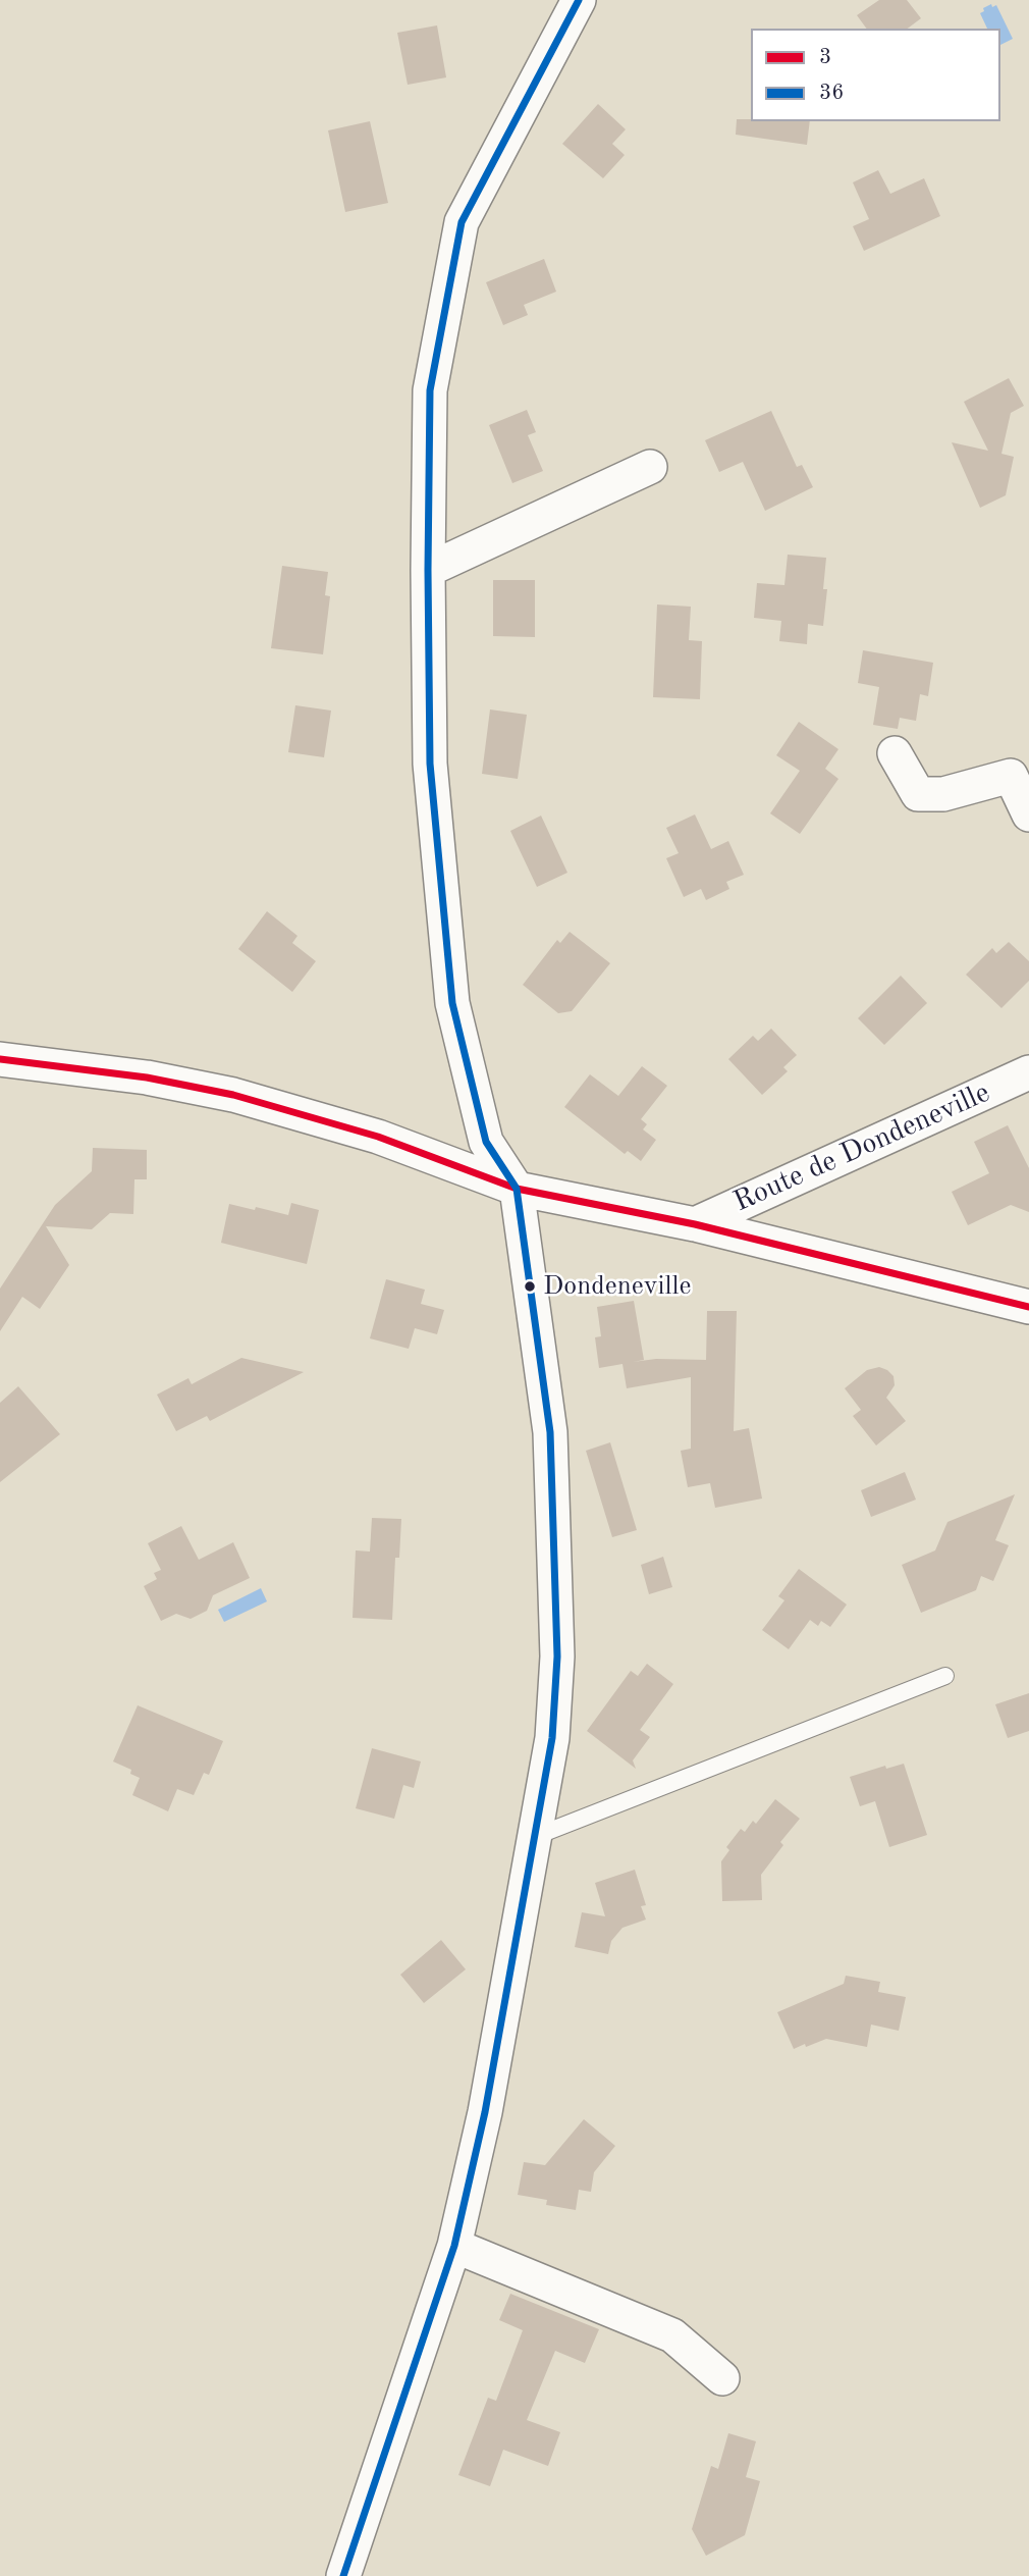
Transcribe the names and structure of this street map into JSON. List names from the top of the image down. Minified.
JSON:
{"streets":{"street":["Route de Dondeneville"]},"places":["Dondeneville"],"lines":["transit line 36","transit line 3"],"legend":["3","36"]}
